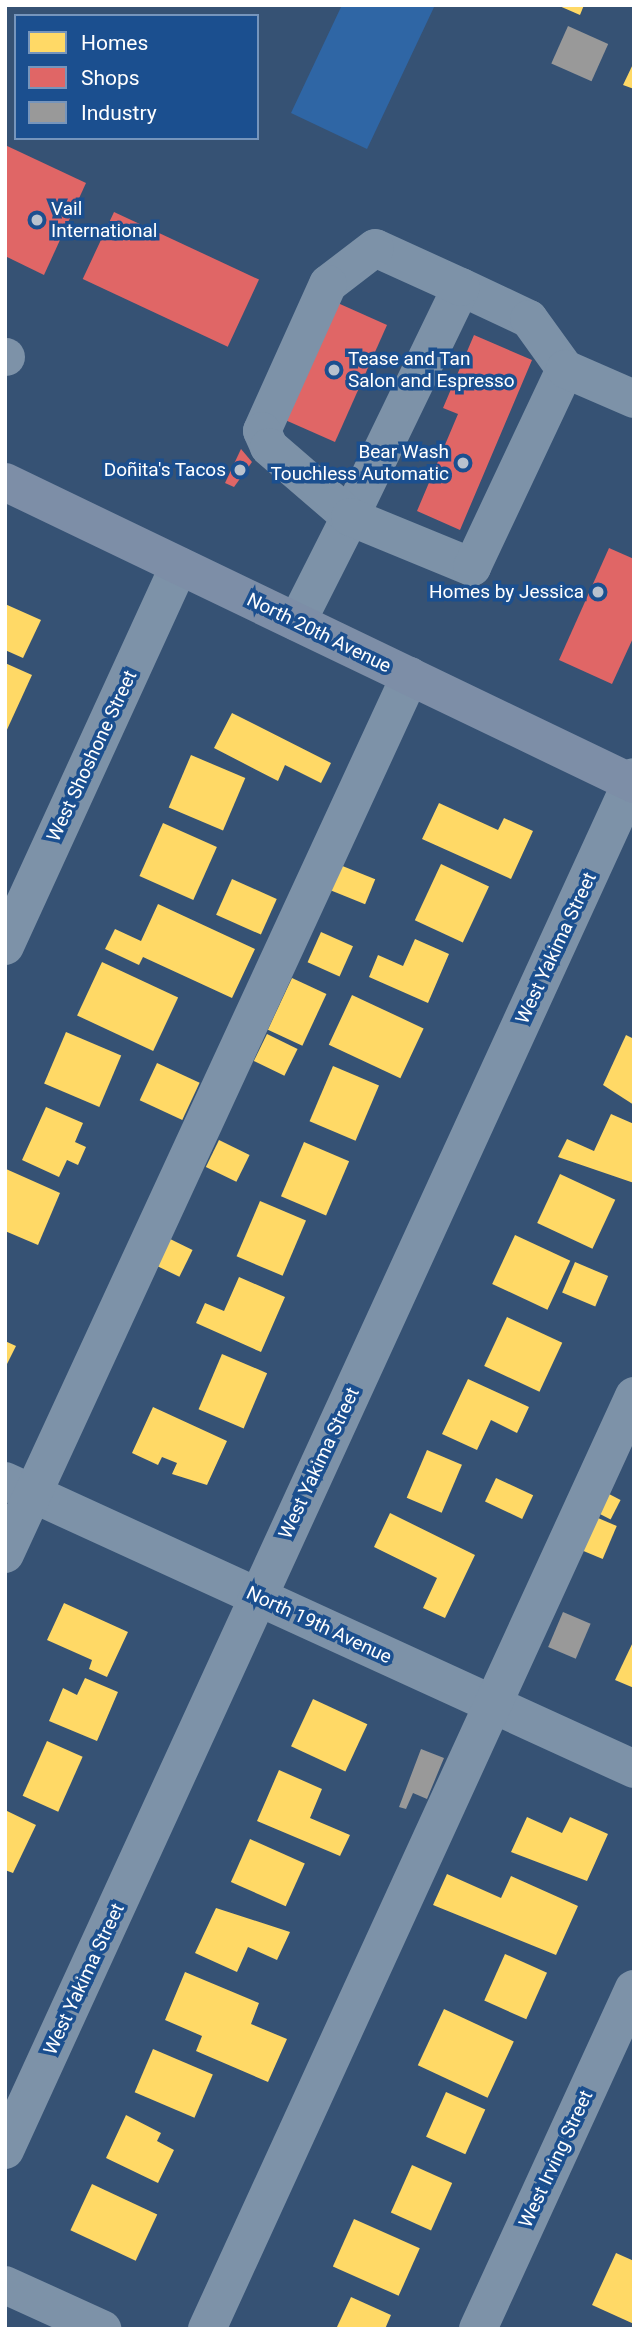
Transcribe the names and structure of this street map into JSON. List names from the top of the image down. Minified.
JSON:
{"streets":{"main road":["North 20th Avenue"],"street":["West Shoshone Street","West Yakima Street","North 19th Avenue","West Irving Street"]},"crossings":[["North 20th Avenue","West Shoshone Street"],["North 20th Avenue","West Yakima Street"],["West Yakima Street","North 19th Avenue"]],"places":["Vail International","Tease and Tan Salon and Espresso","Bear Wash Touchless Automatic","Doñita's Tacos","Homes by Jessica"],"legend":["Homes","Shops","Industry"]}
